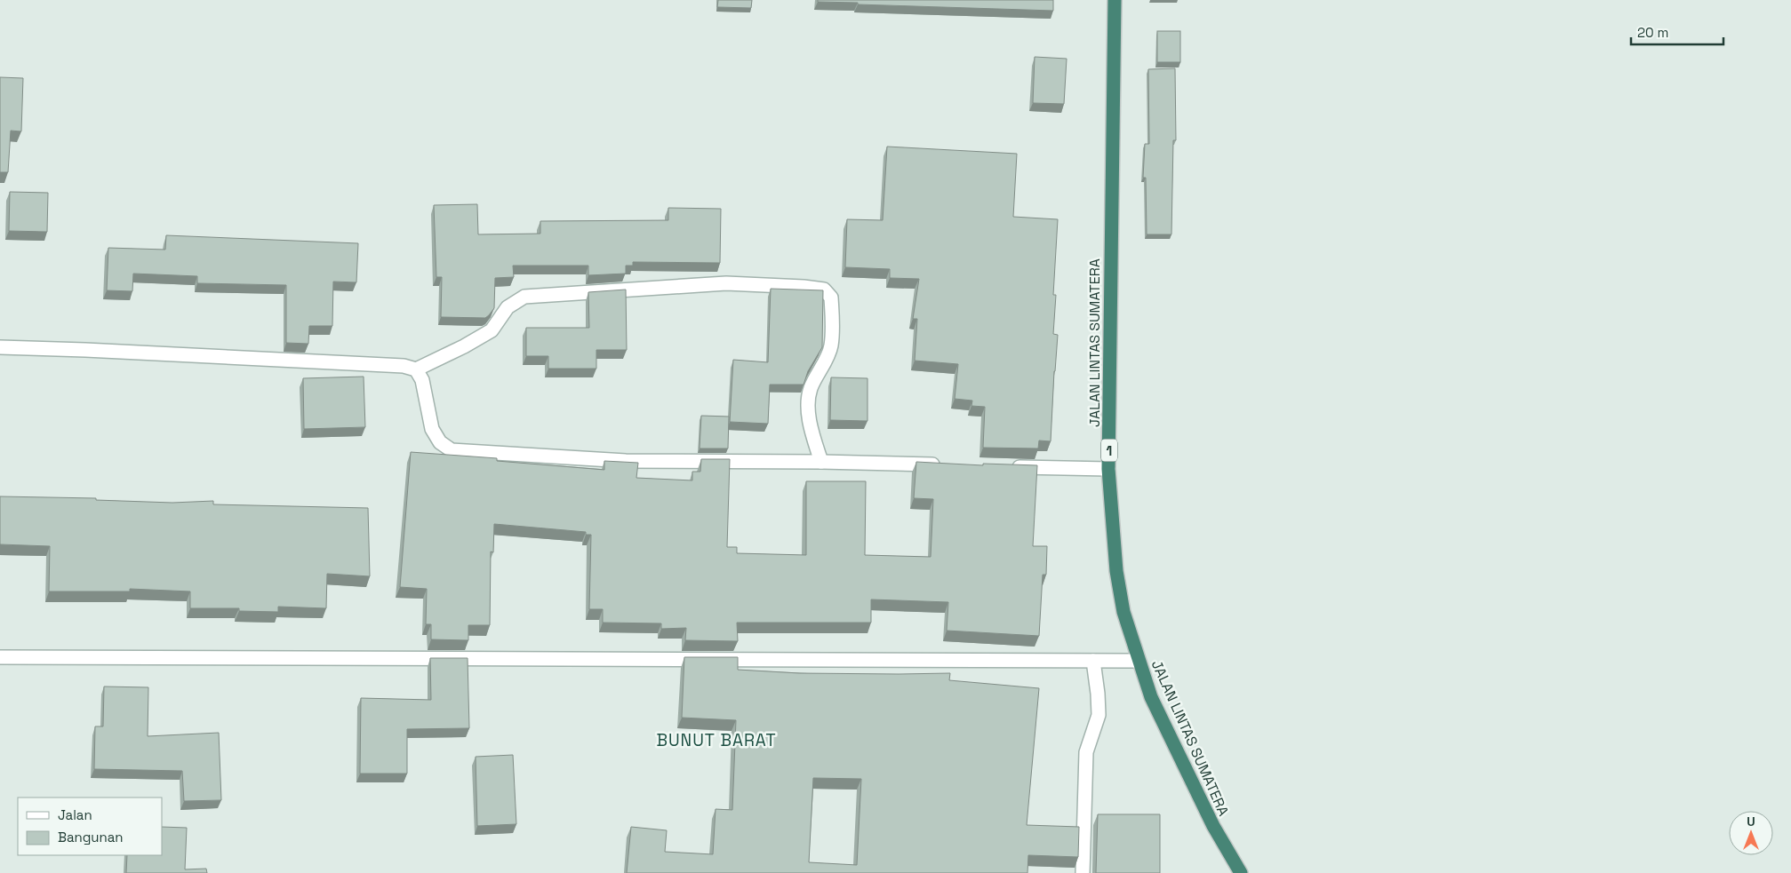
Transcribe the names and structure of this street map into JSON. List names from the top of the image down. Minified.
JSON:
{"streets":{"highway":["JALAN LINTAS SUMATERA","1"]},"districts":["BUNUT BARAT"],"legend":["Jalan","Bangunan"],"scale_bar":"20 m","north":"top"}
